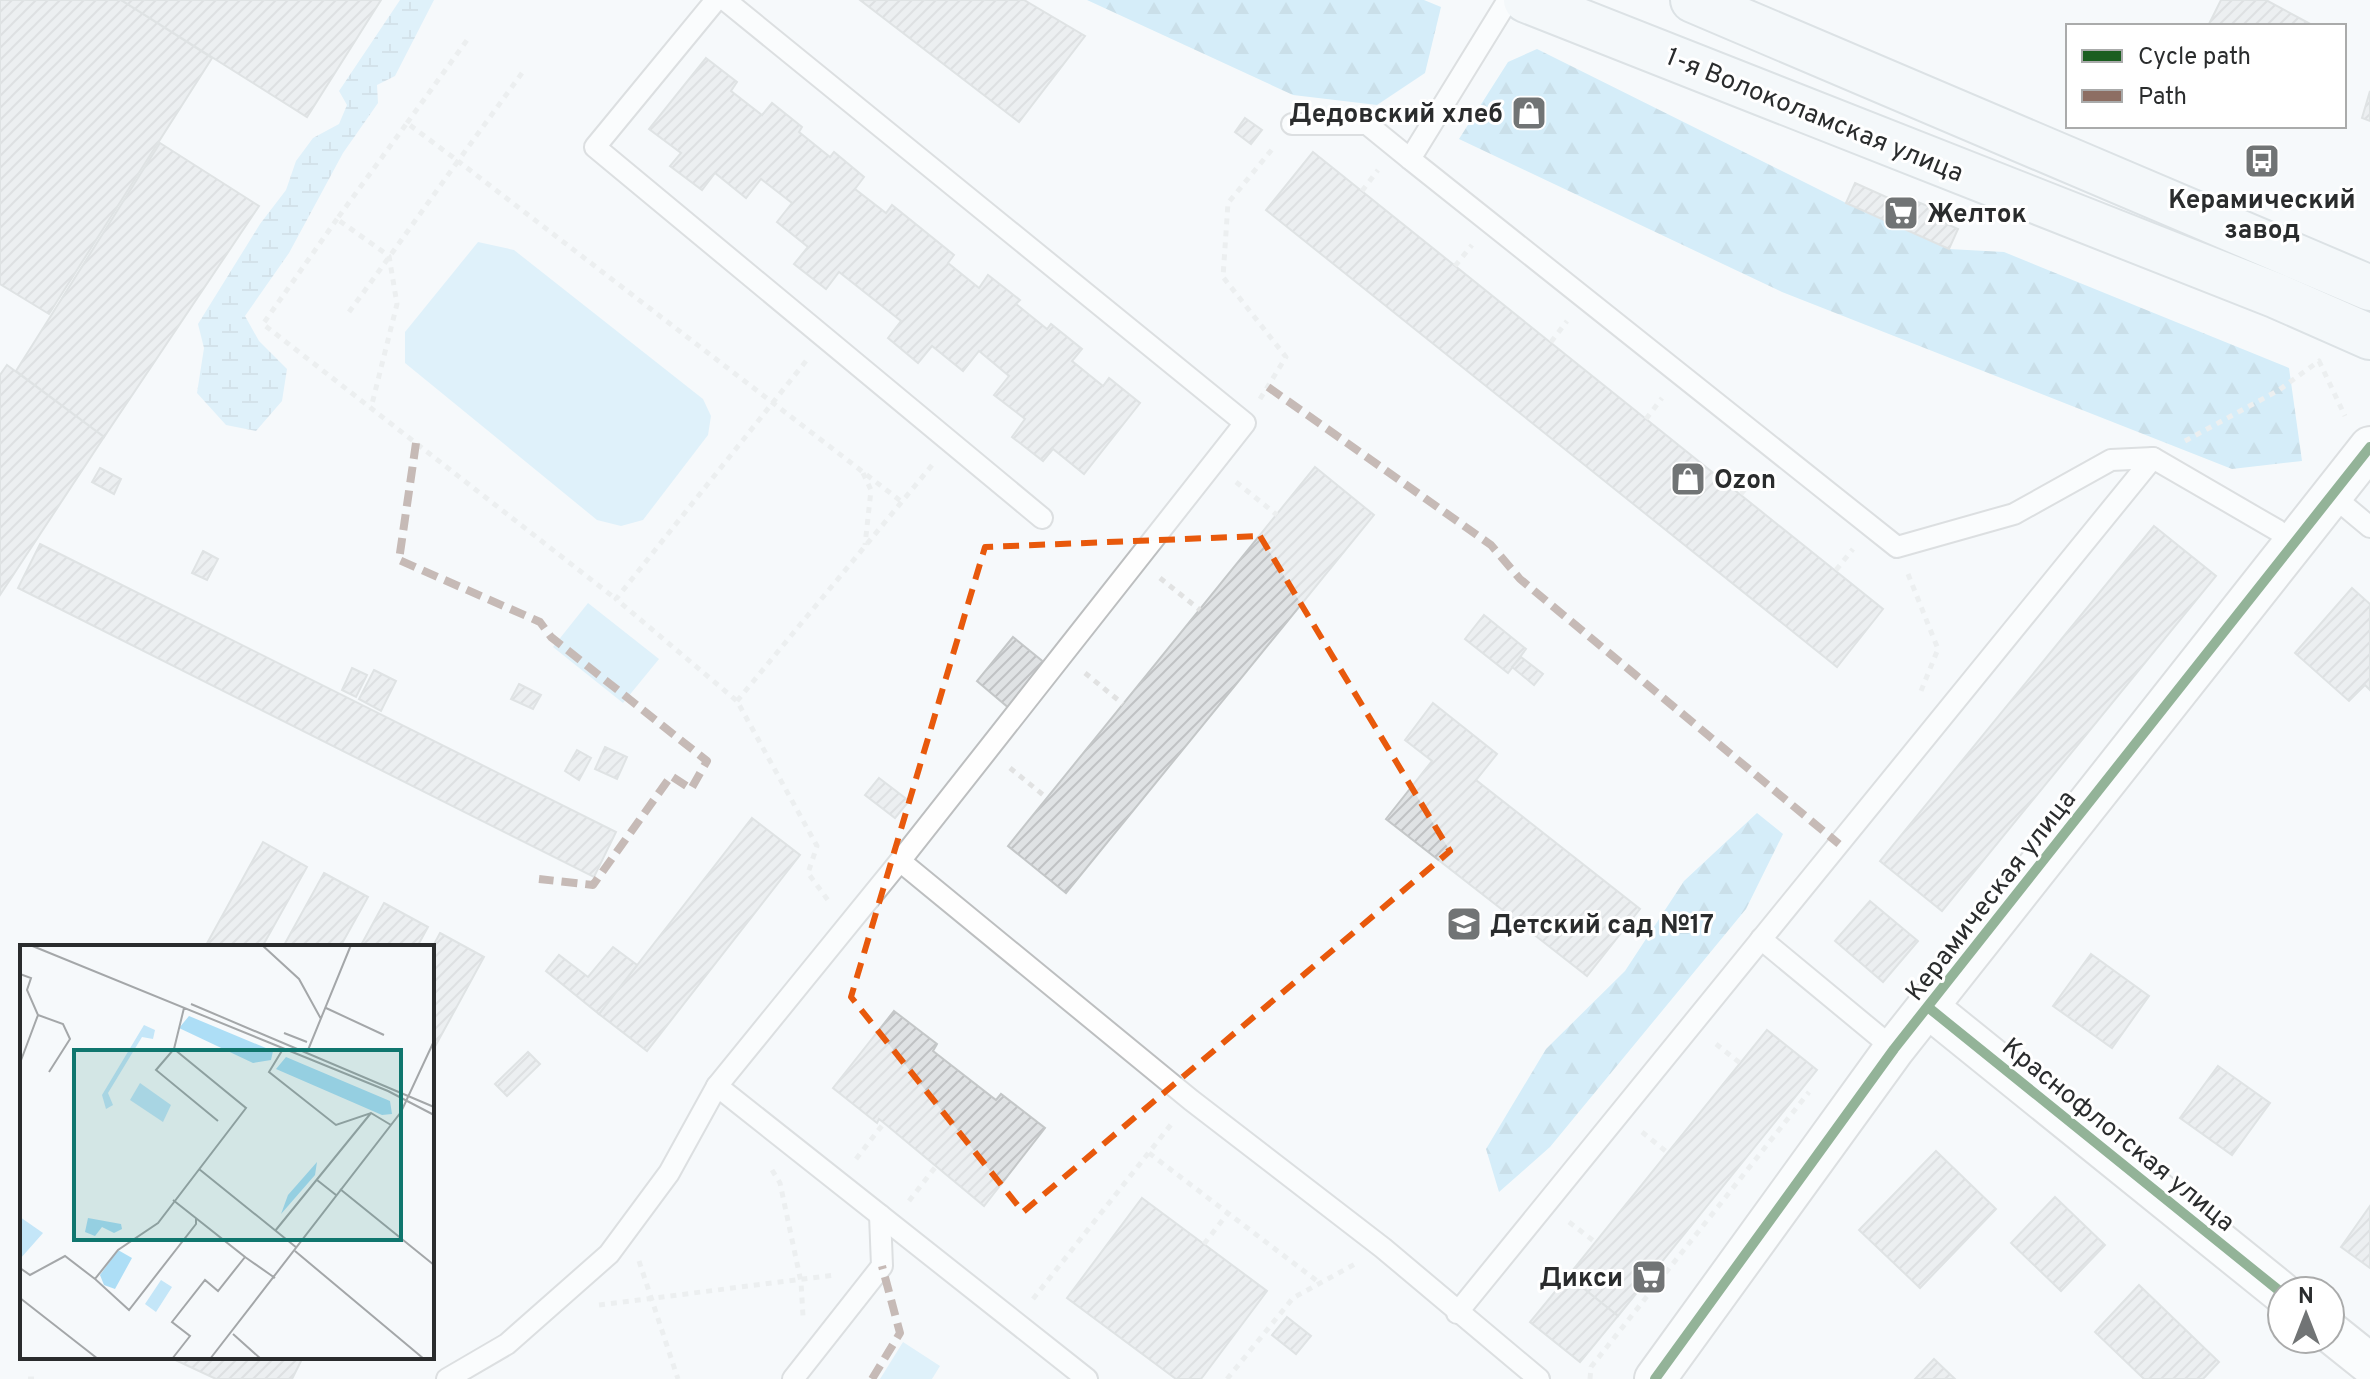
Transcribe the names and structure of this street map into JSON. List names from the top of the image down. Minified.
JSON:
{"streets":{"main road":["1-я Волоколамская улица"],"street":["Керамическая улица","Краснофлотская улица"]},"crossings":[["Керамическая улица","Краснофлотская улица"]],"places":{"shop":["Дедовский хлеб","Ozon"],"bus stop":["Керамический завод"],"supermarket":["Желток","Дикси"],"school or university":["Детский сад №17"]},"legend":["Cycle path","Path"],"north":"top"}
